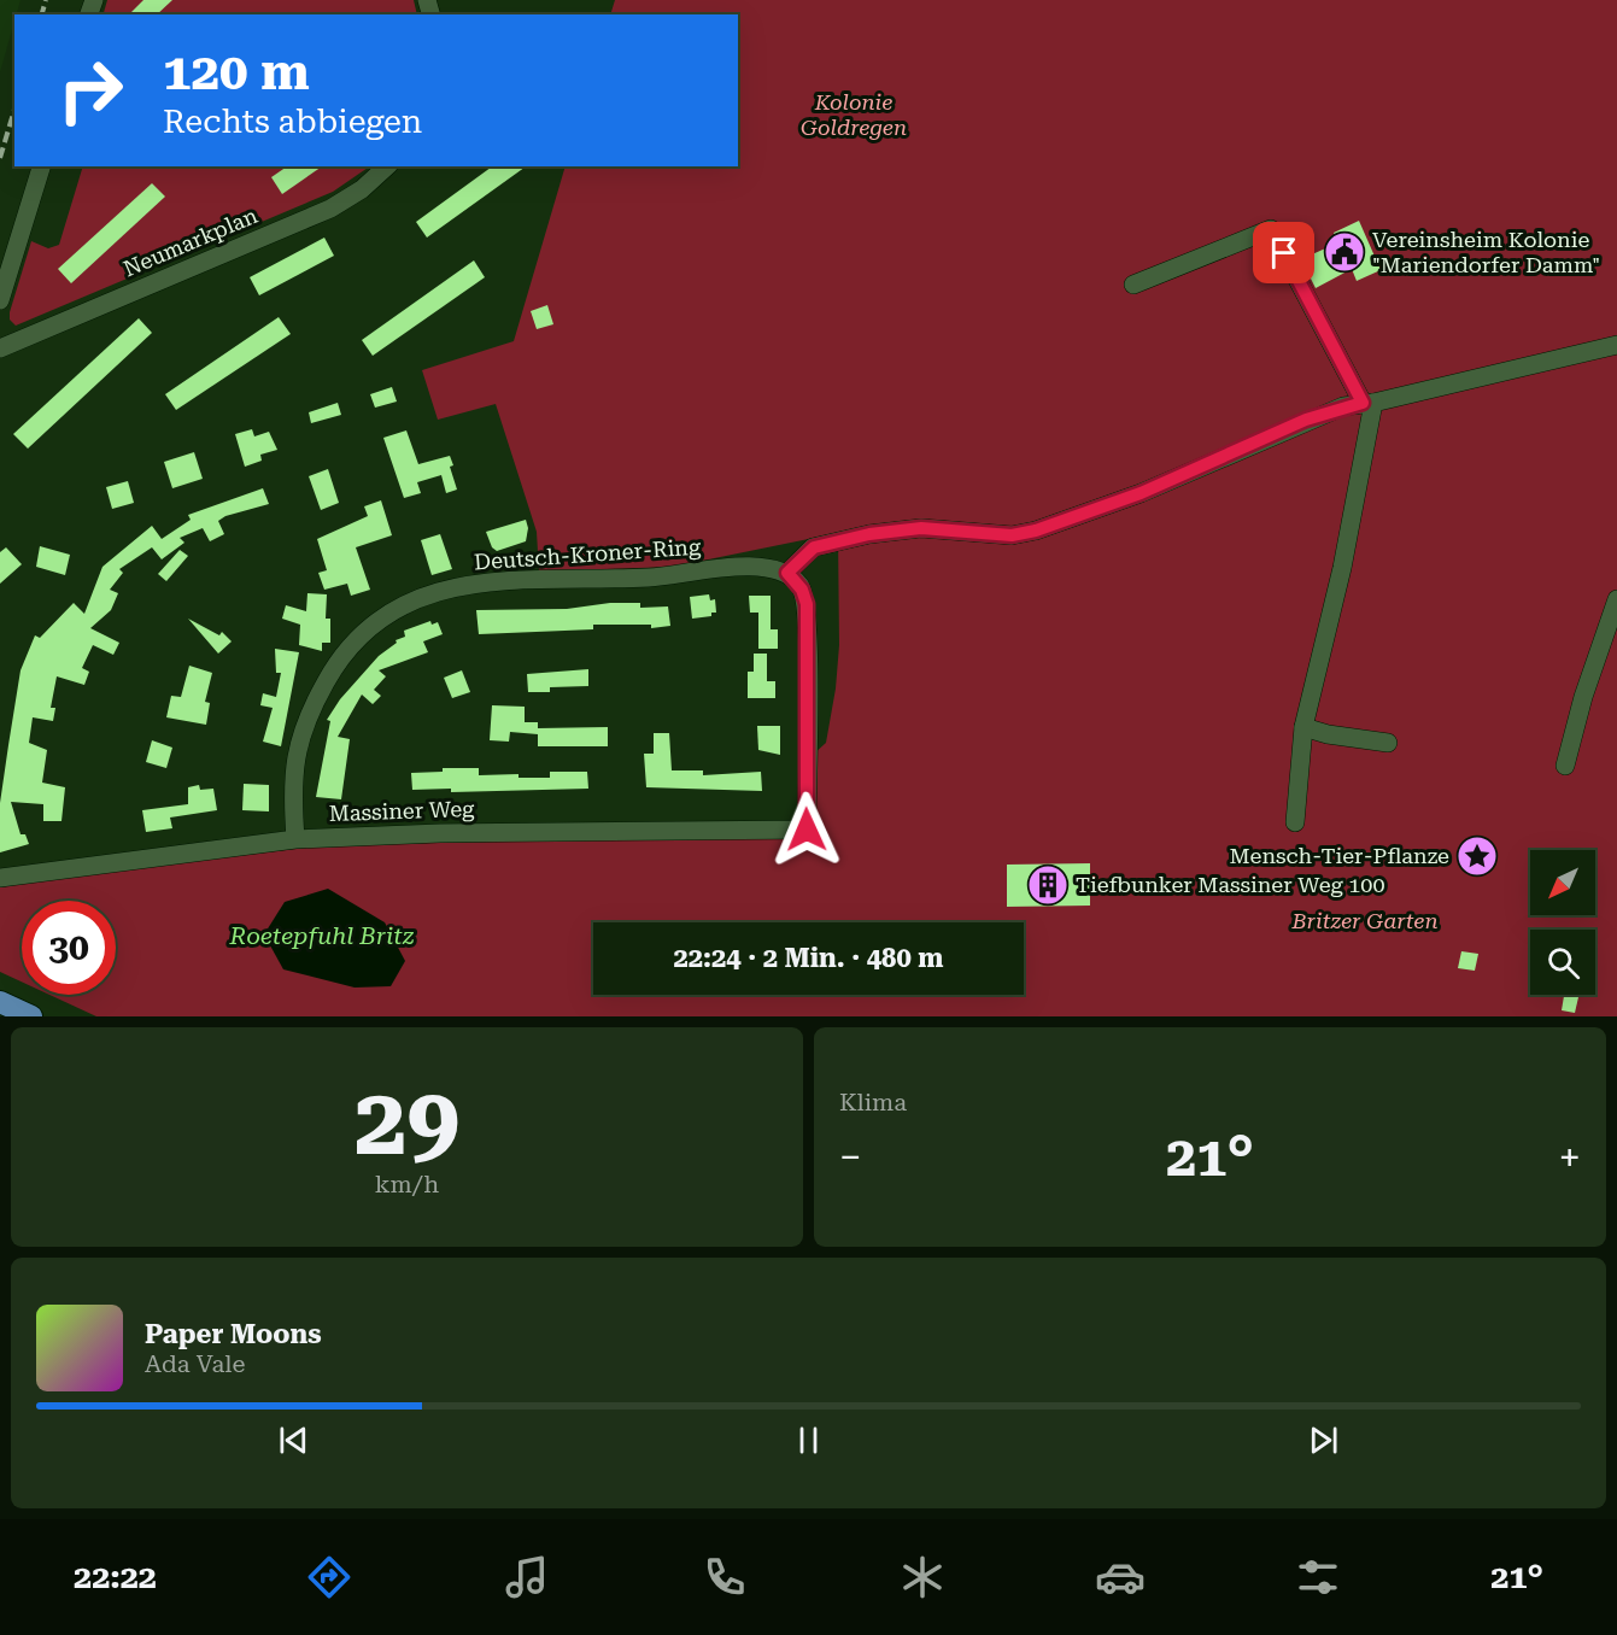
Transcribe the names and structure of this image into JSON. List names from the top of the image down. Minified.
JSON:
{"streets":{"street":["Neumarkplan","Deutsch-Kroner-Ring","Massiner Weg"]},"crossings":[["Deutsch-Kroner-Ring","Massiner Weg"]],"water":["Roetepfuhl Britz"],"parks":["Kolonie Goldregen","Britzer Garten"],"places":{"public building":["Vereinsheim Kolonie \"Mariendorfer Damm\""],"place":["Mensch-Tier-Pflanze"],"building":["Tiefbunker Massiner Weg 100"]},"north":"bottom left","page":{"turn":["120 m","Rechts abbiegen"],"limit":"30","trip":"22:24 · 2 Min. · 480 m","tile":[["29","km/h"],"Klima"],"heat":["−","21°","+"],"song":["Paper Moons","Ada Vale"],"tabs":["22:22","21°"]}}
